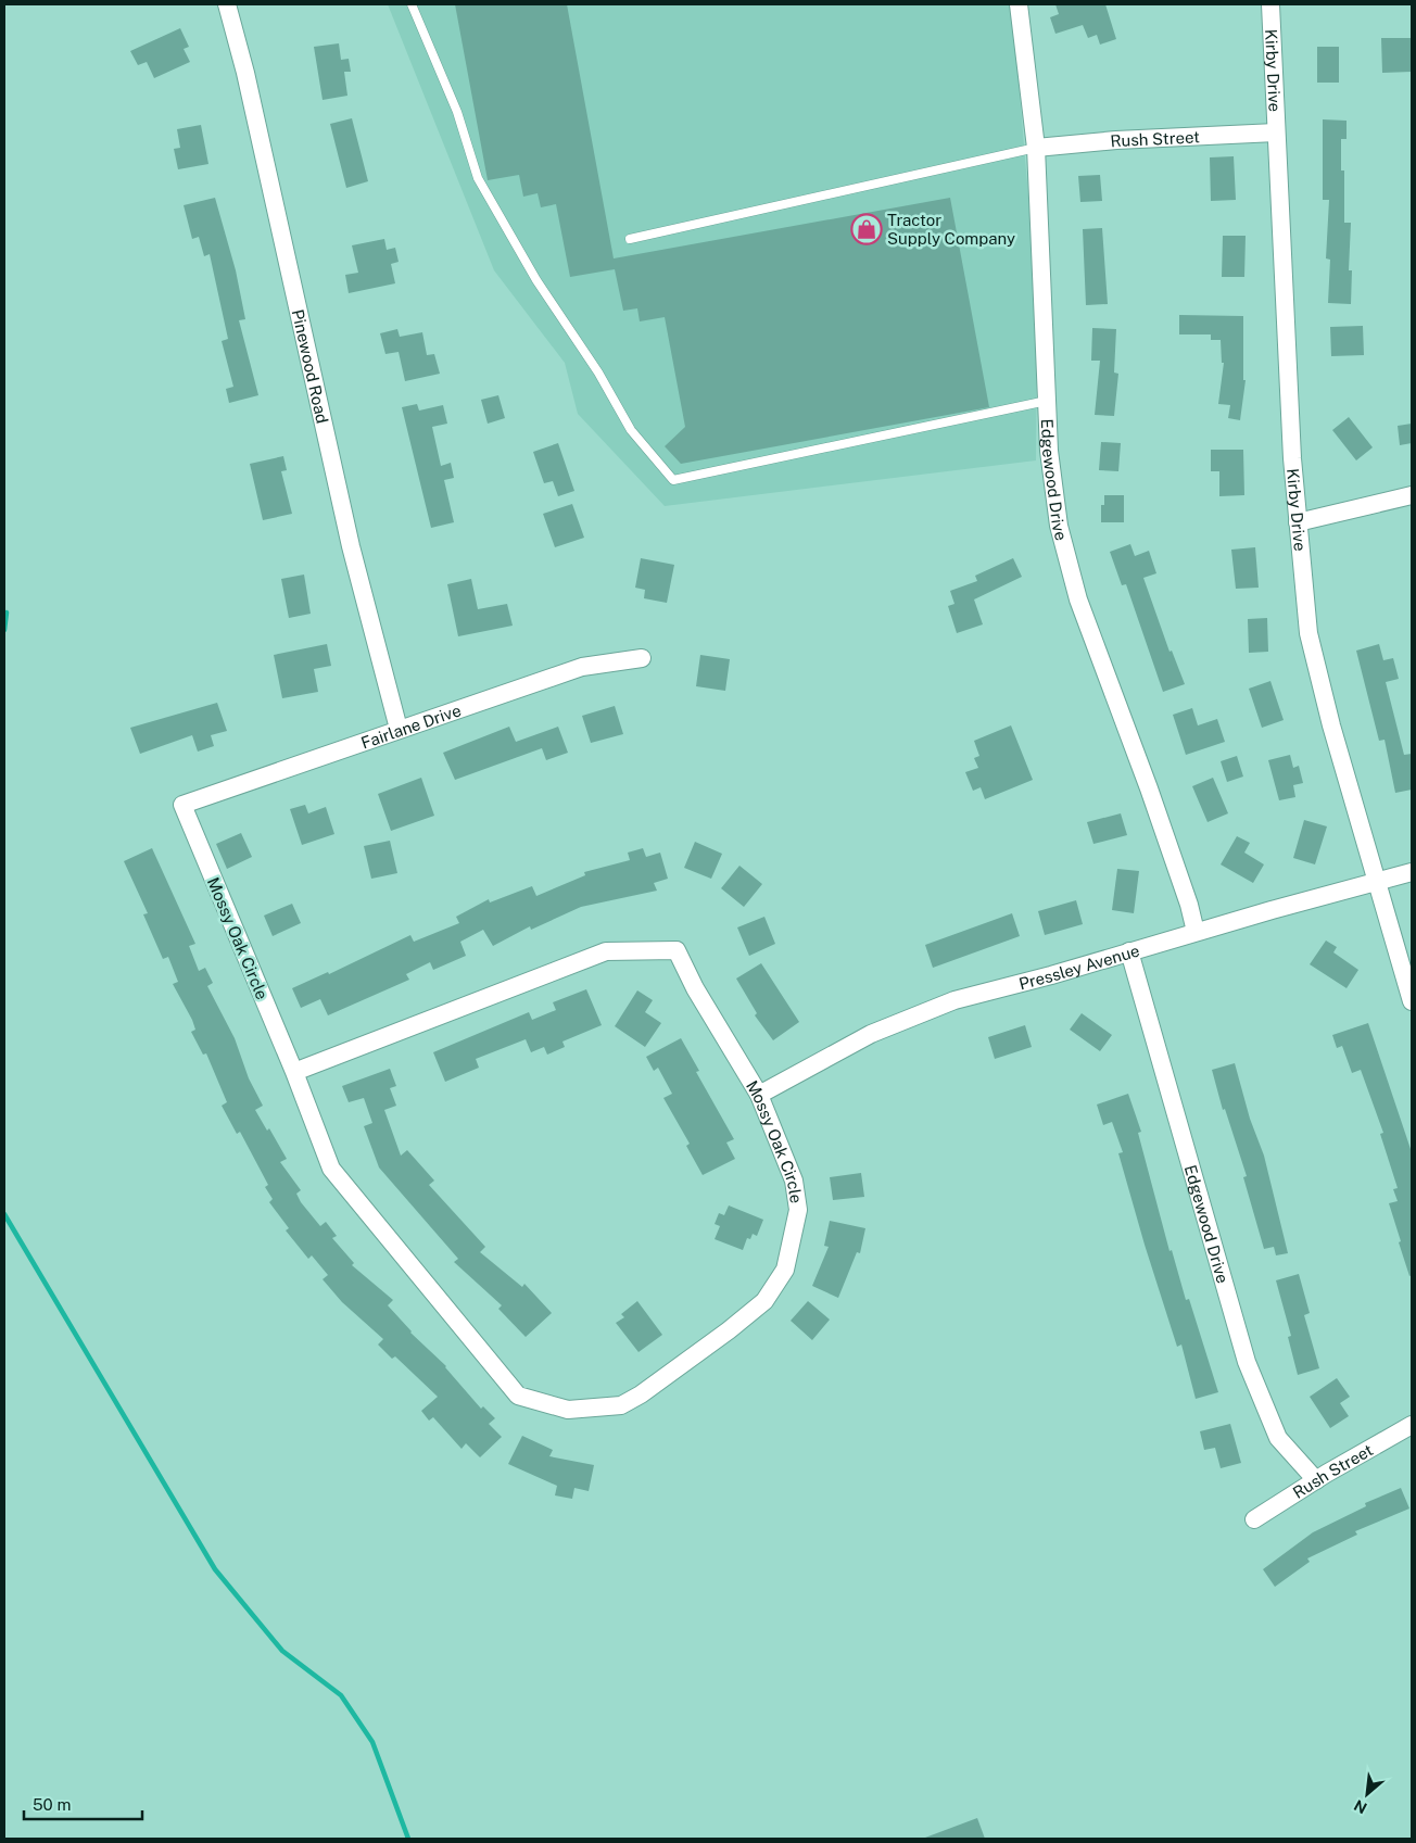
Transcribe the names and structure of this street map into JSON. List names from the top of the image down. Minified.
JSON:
{"streets":{"street":["Kirby Drive","Rush Street","Pinewood Road","Edgewood Drive","Fairlane Drive","Mossy Oak Circle","Pressley Avenue"]},"crossings":[["Kirby Drive","Rush Street"],["Kirby Drive","Pressley Avenue"],["Rush Street","Edgewood Drive"],["Pinewood Road","Fairlane Drive"],["Edgewood Drive","Pressley Avenue"],["Fairlane Drive","Mossy Oak Circle"],["Mossy Oak Circle","Pressley Avenue"]],"places":{"shop":["Tractor Supply Company"]},"scale_bar":"50 m","north":"bottom left"}
